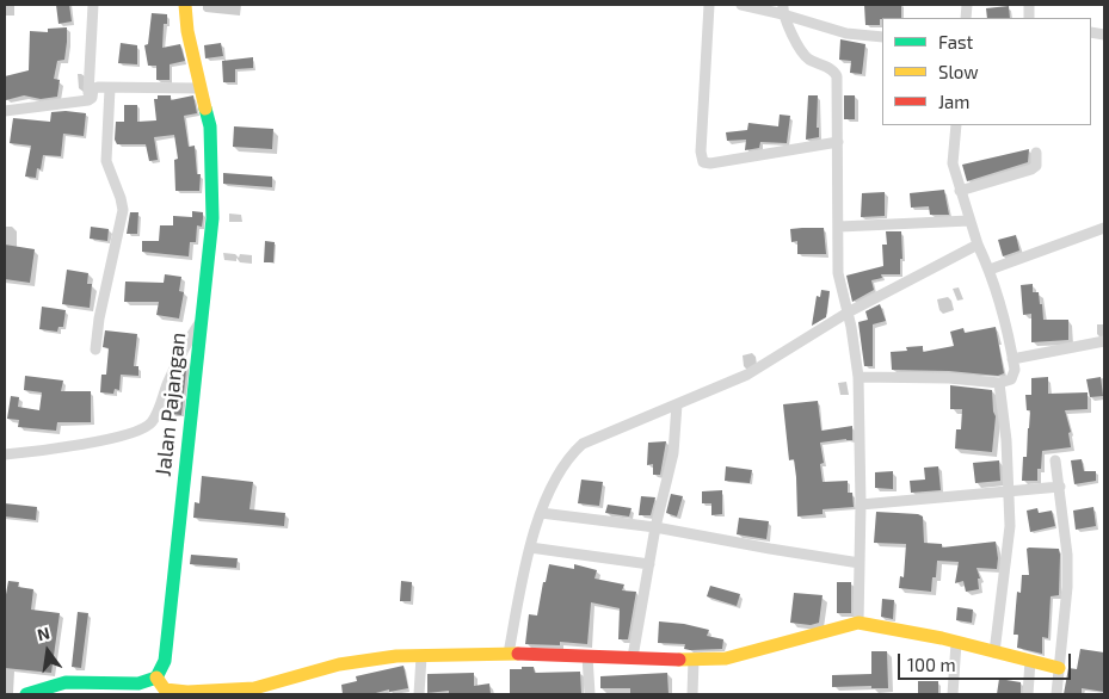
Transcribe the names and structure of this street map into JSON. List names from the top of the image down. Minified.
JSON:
{"streets":{"street":["Jalan Pajangan"]},"legend":["Fast","Slow","Jam"],"scale_bar":"100 m","north":"top"}
